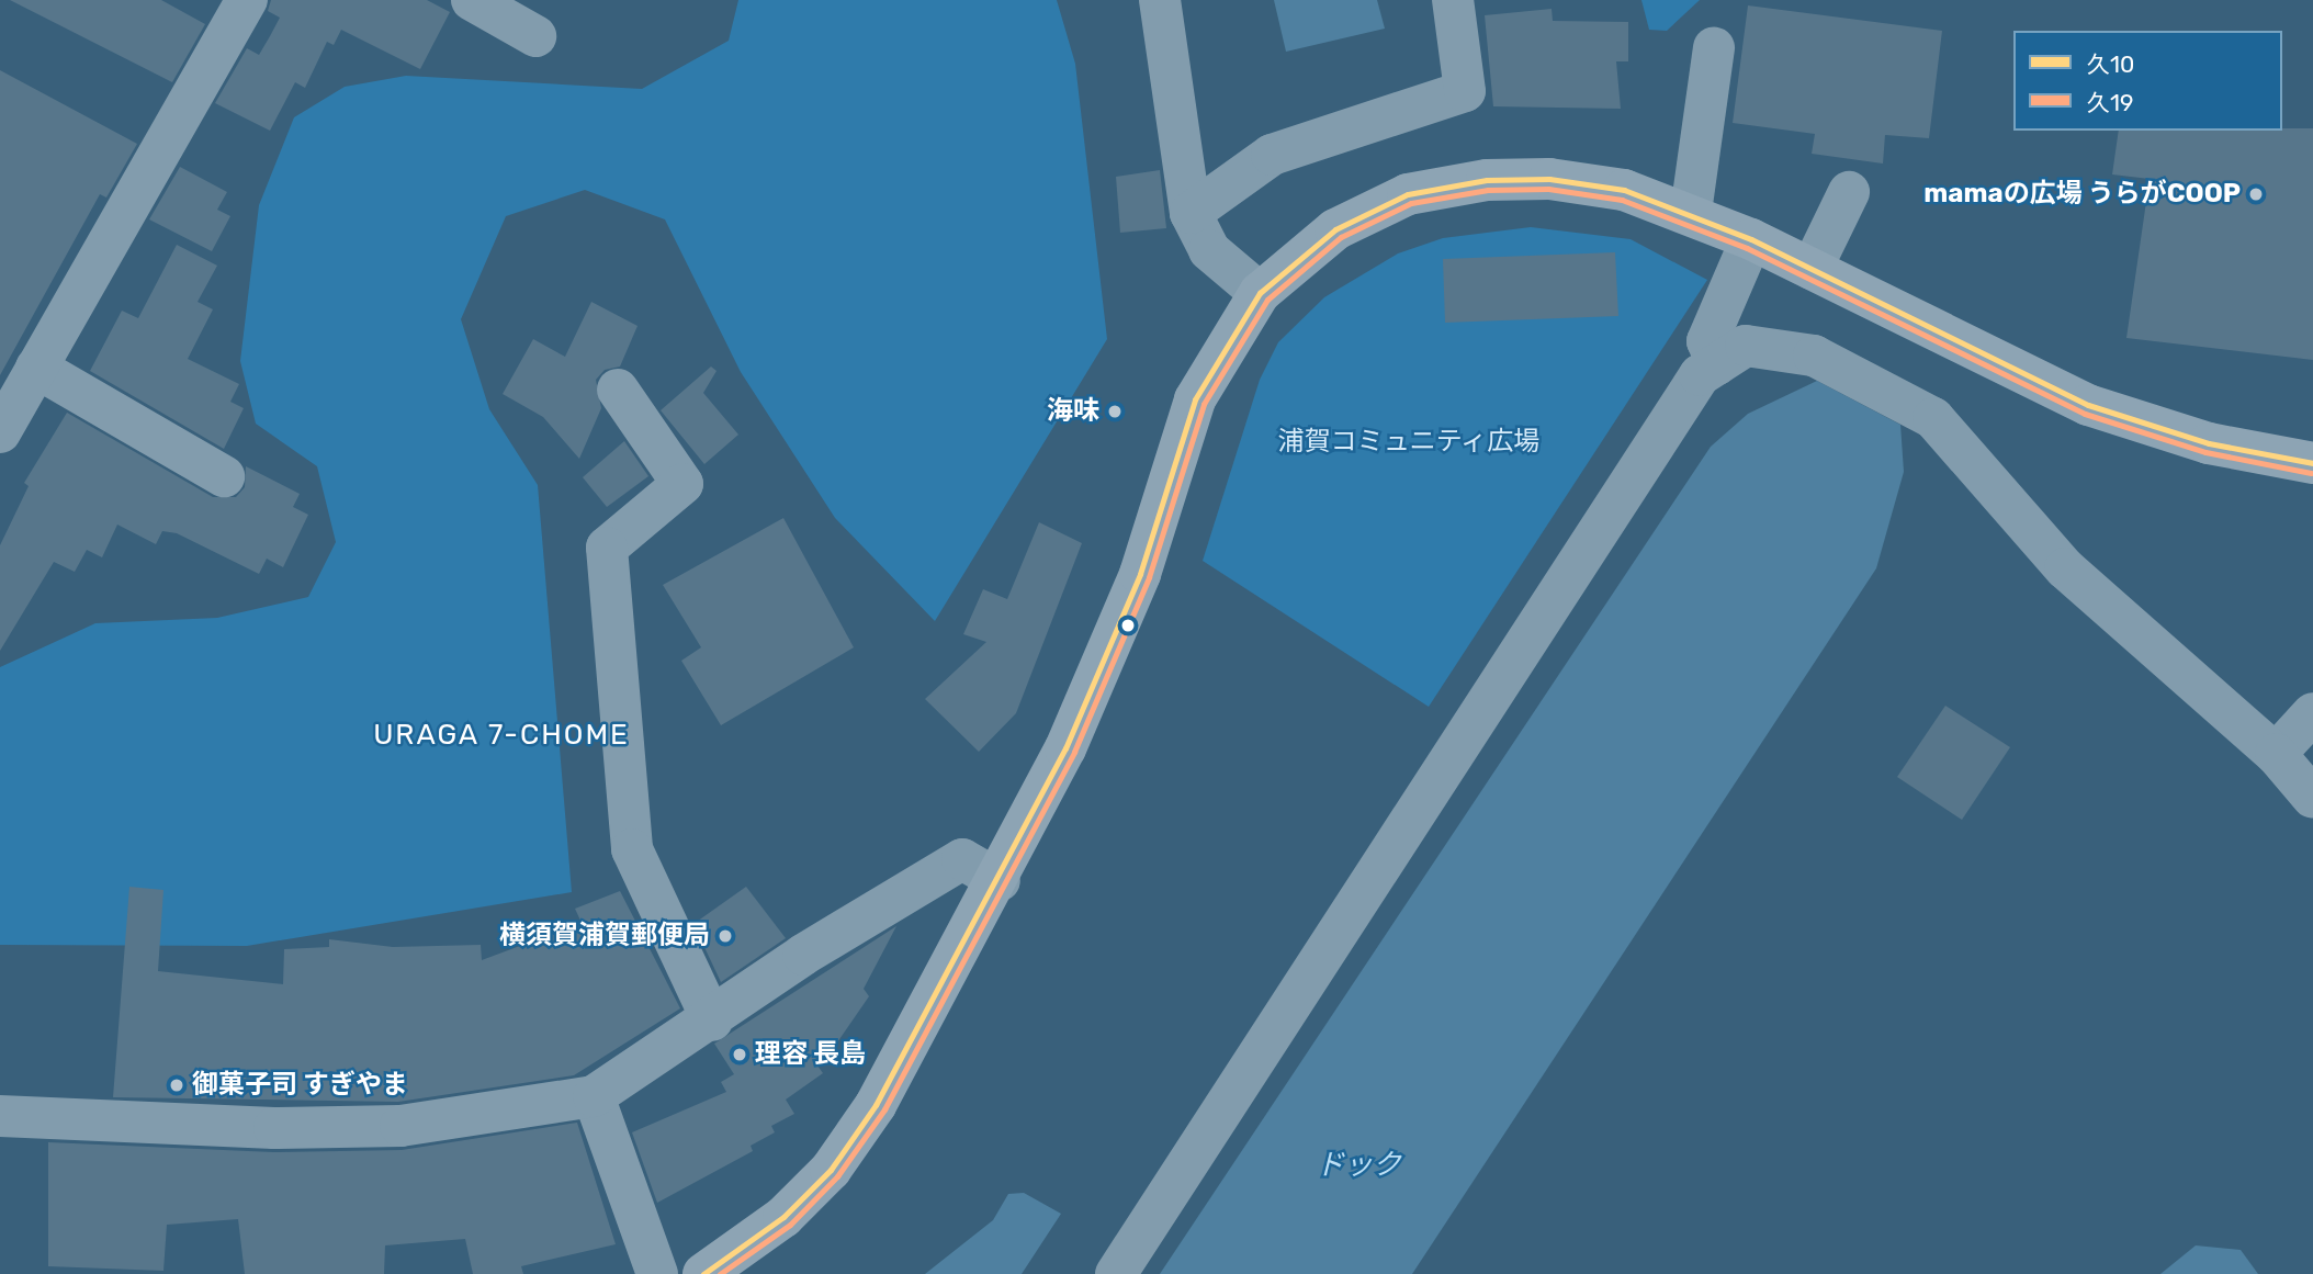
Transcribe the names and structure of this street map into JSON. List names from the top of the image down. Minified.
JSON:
{"districts":["URAGA 7-CHOME"],"water":["ドック"],"parks":["浦賀コミュニティ広場"],"places":["mamaの広場 うらがCOOP","海味","横須賀浦賀郵便局","理容 長島","御菓子司 すぎやま"],"lines":["transit line 久10","transit line 久19"],"legend":["久10","久19"]}
